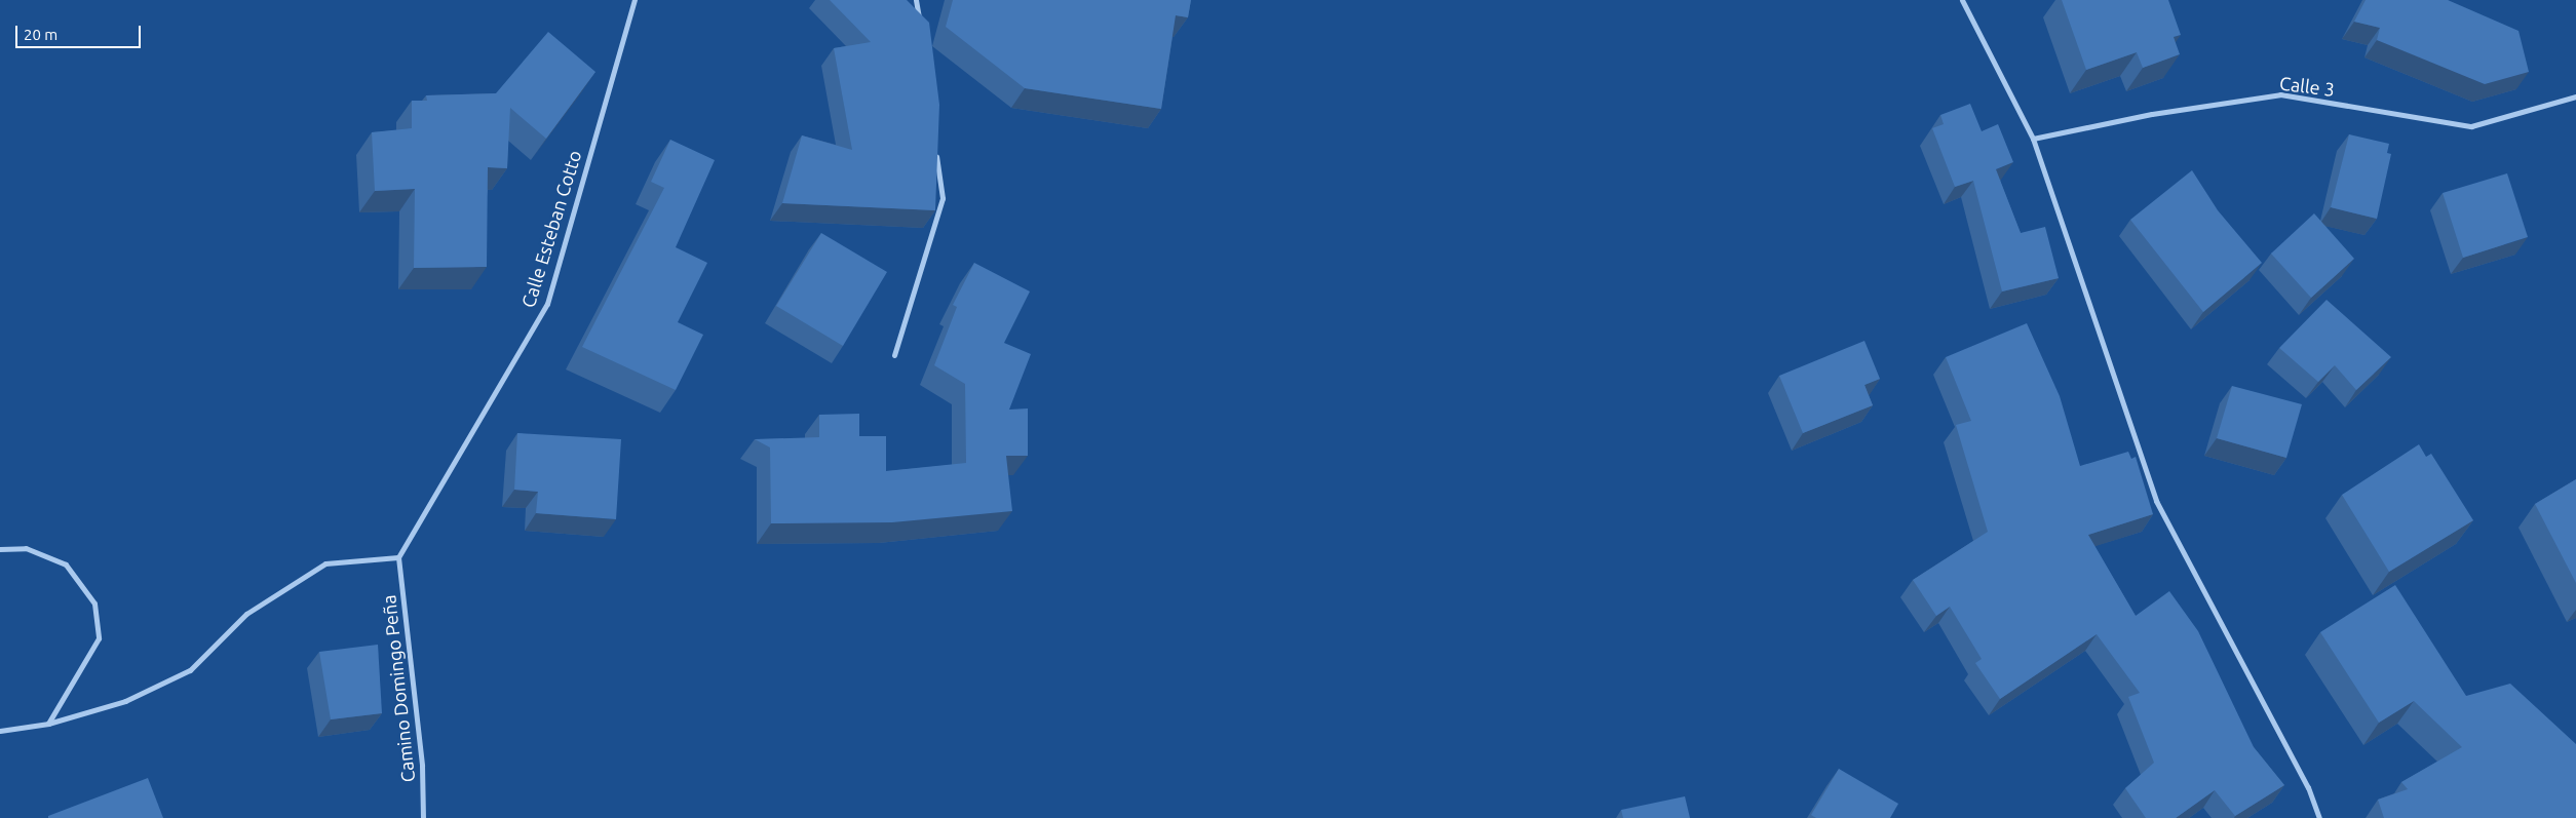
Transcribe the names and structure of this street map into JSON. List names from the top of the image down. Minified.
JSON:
{"streets":{"street":["Calle 3","Calle Esteban Cotto","Camino Domingo Peña"]},"crossings":[["Calle Esteban Cotto","Camino Domingo Peña"]],"scale_bar":"20 m"}
